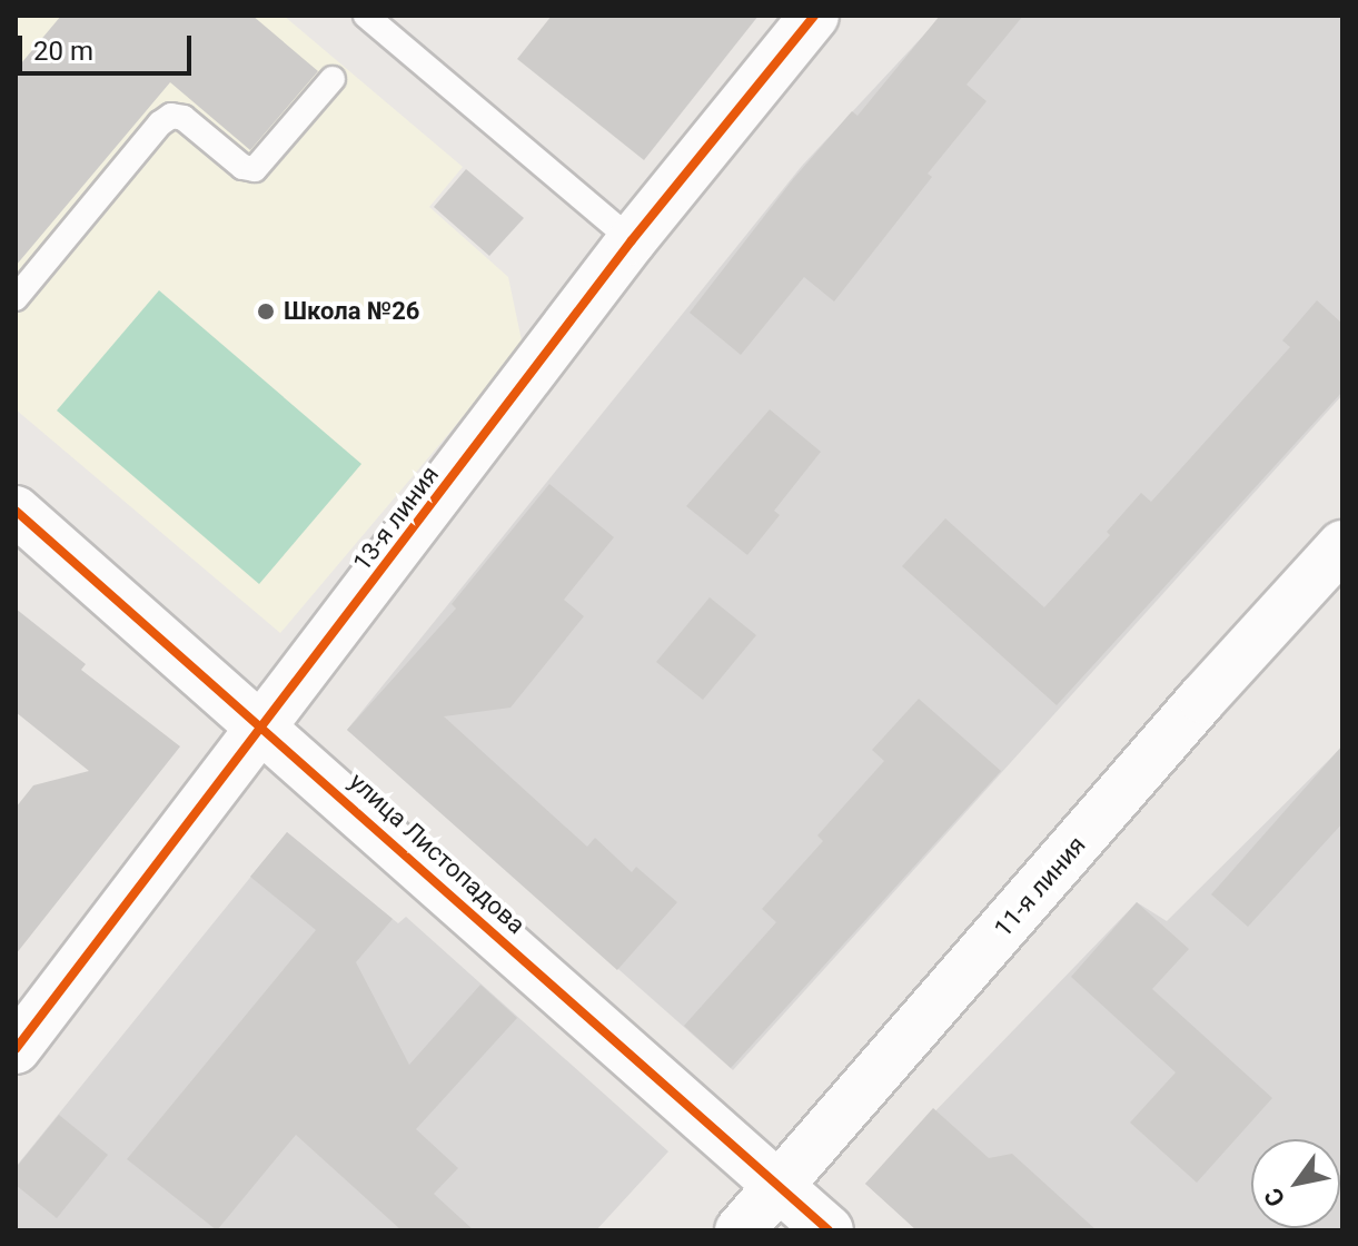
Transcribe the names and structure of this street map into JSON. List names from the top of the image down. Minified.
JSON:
{"streets":{"street":["13-я линия","улица Листопадова","11-я линия"]},"crossings":[["13-я линия","улица Листопадова"],["улица Листопадова","11-я линия"]],"places":["Школа №26"],"scale_bar":"20 m","north":"bottom left"}
